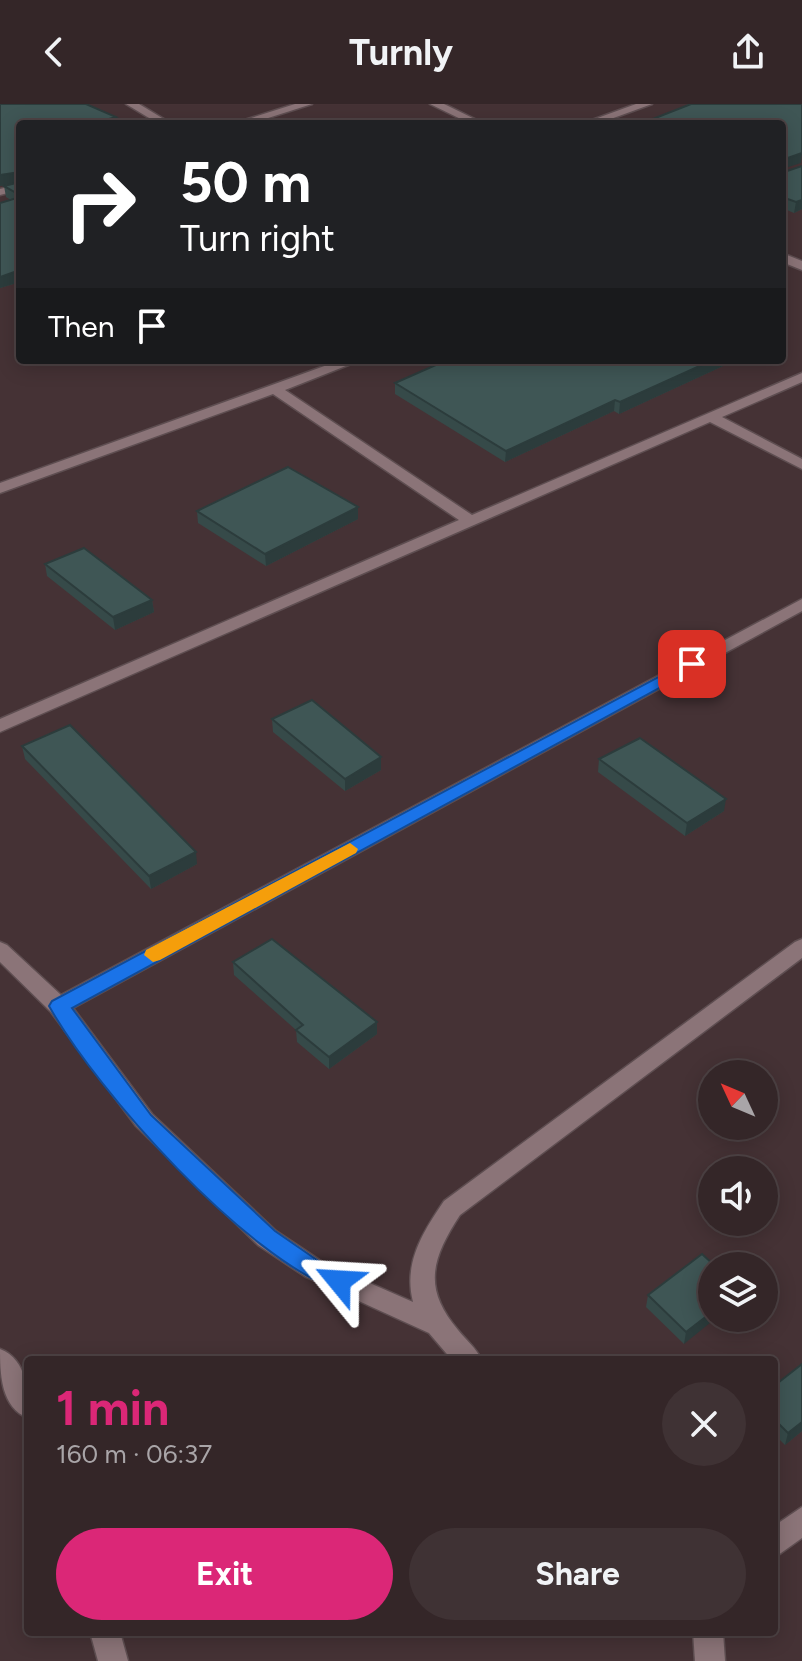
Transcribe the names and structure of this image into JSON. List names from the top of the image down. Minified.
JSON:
{"north":"top left","page":{"header":"Turnly","turn":["50 m","Turn right"],"then":"Then","heading":["1 min","160 m · 06:37"],"buttons":["Exit","Share"]}}
